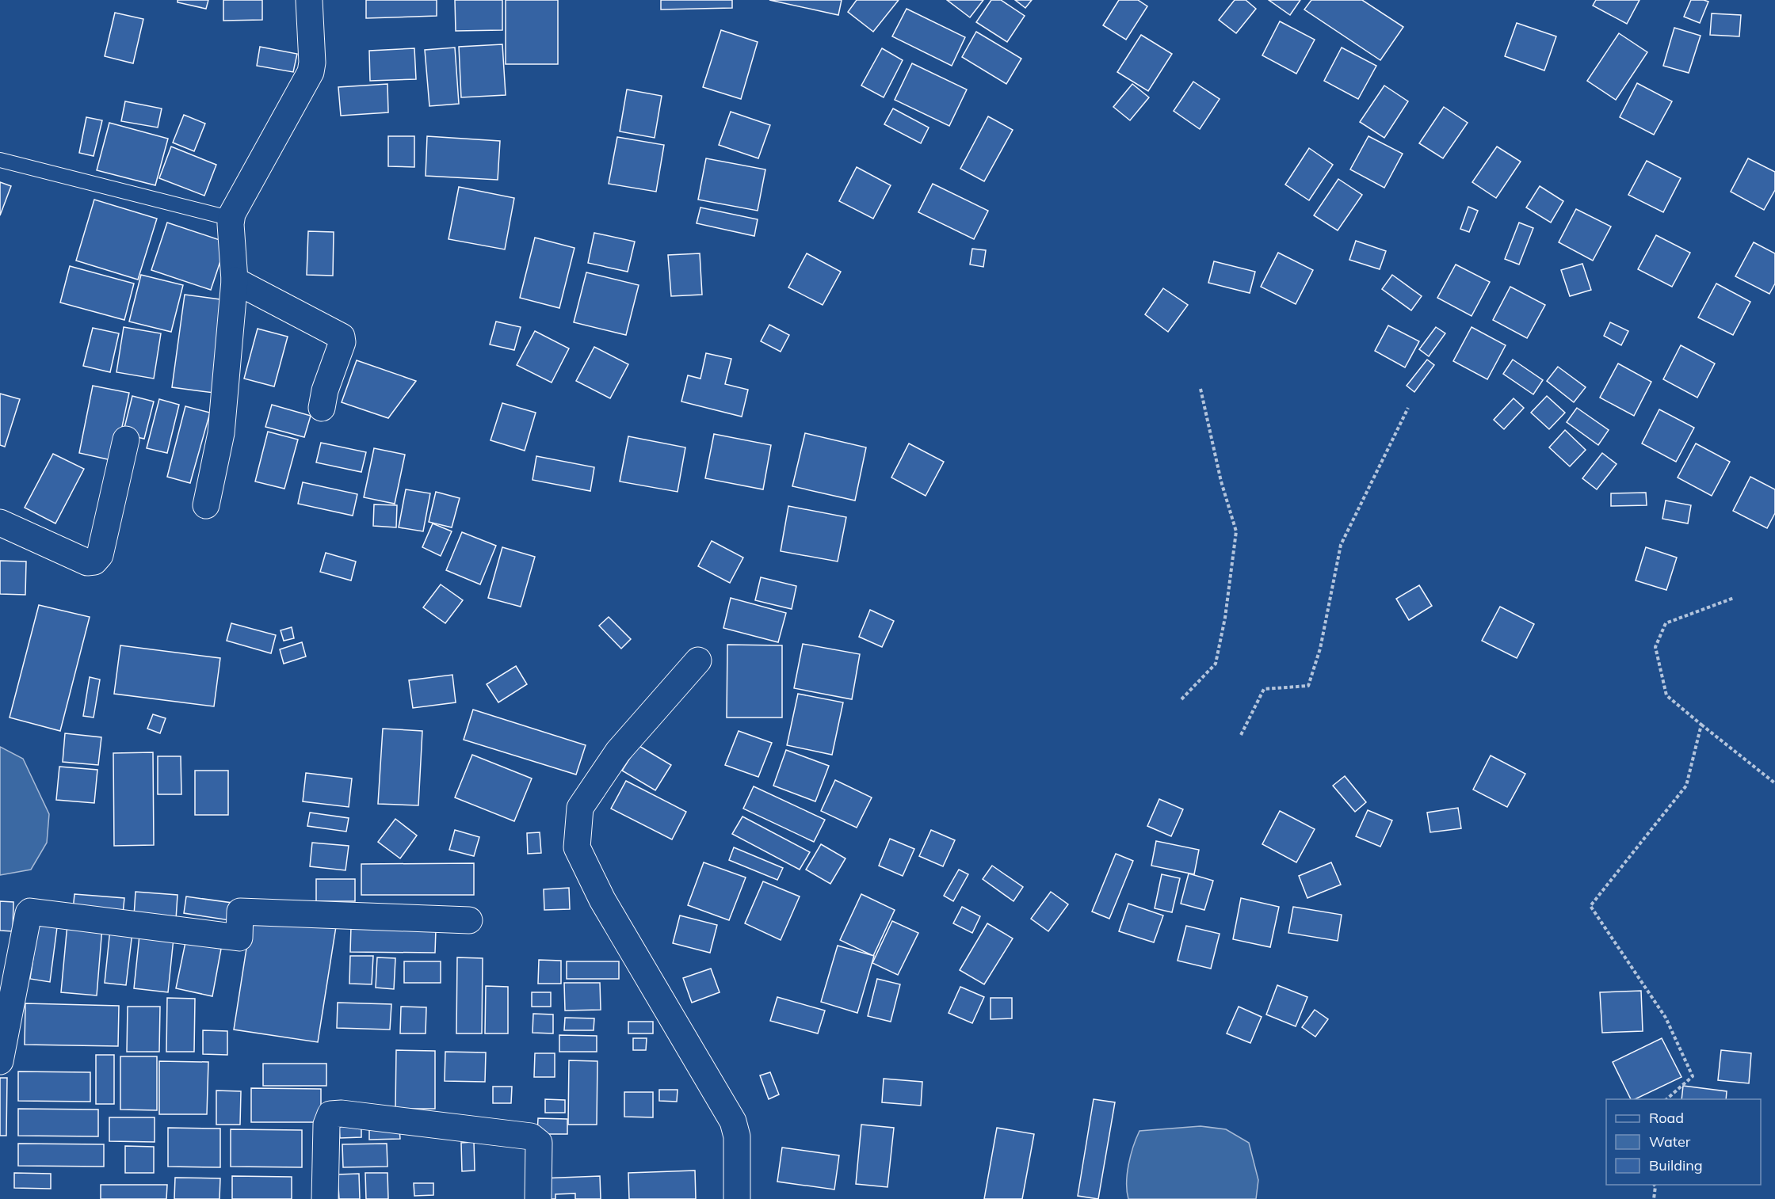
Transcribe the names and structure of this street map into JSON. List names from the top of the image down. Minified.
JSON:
{"legend":["Road","Water","Building"]}
